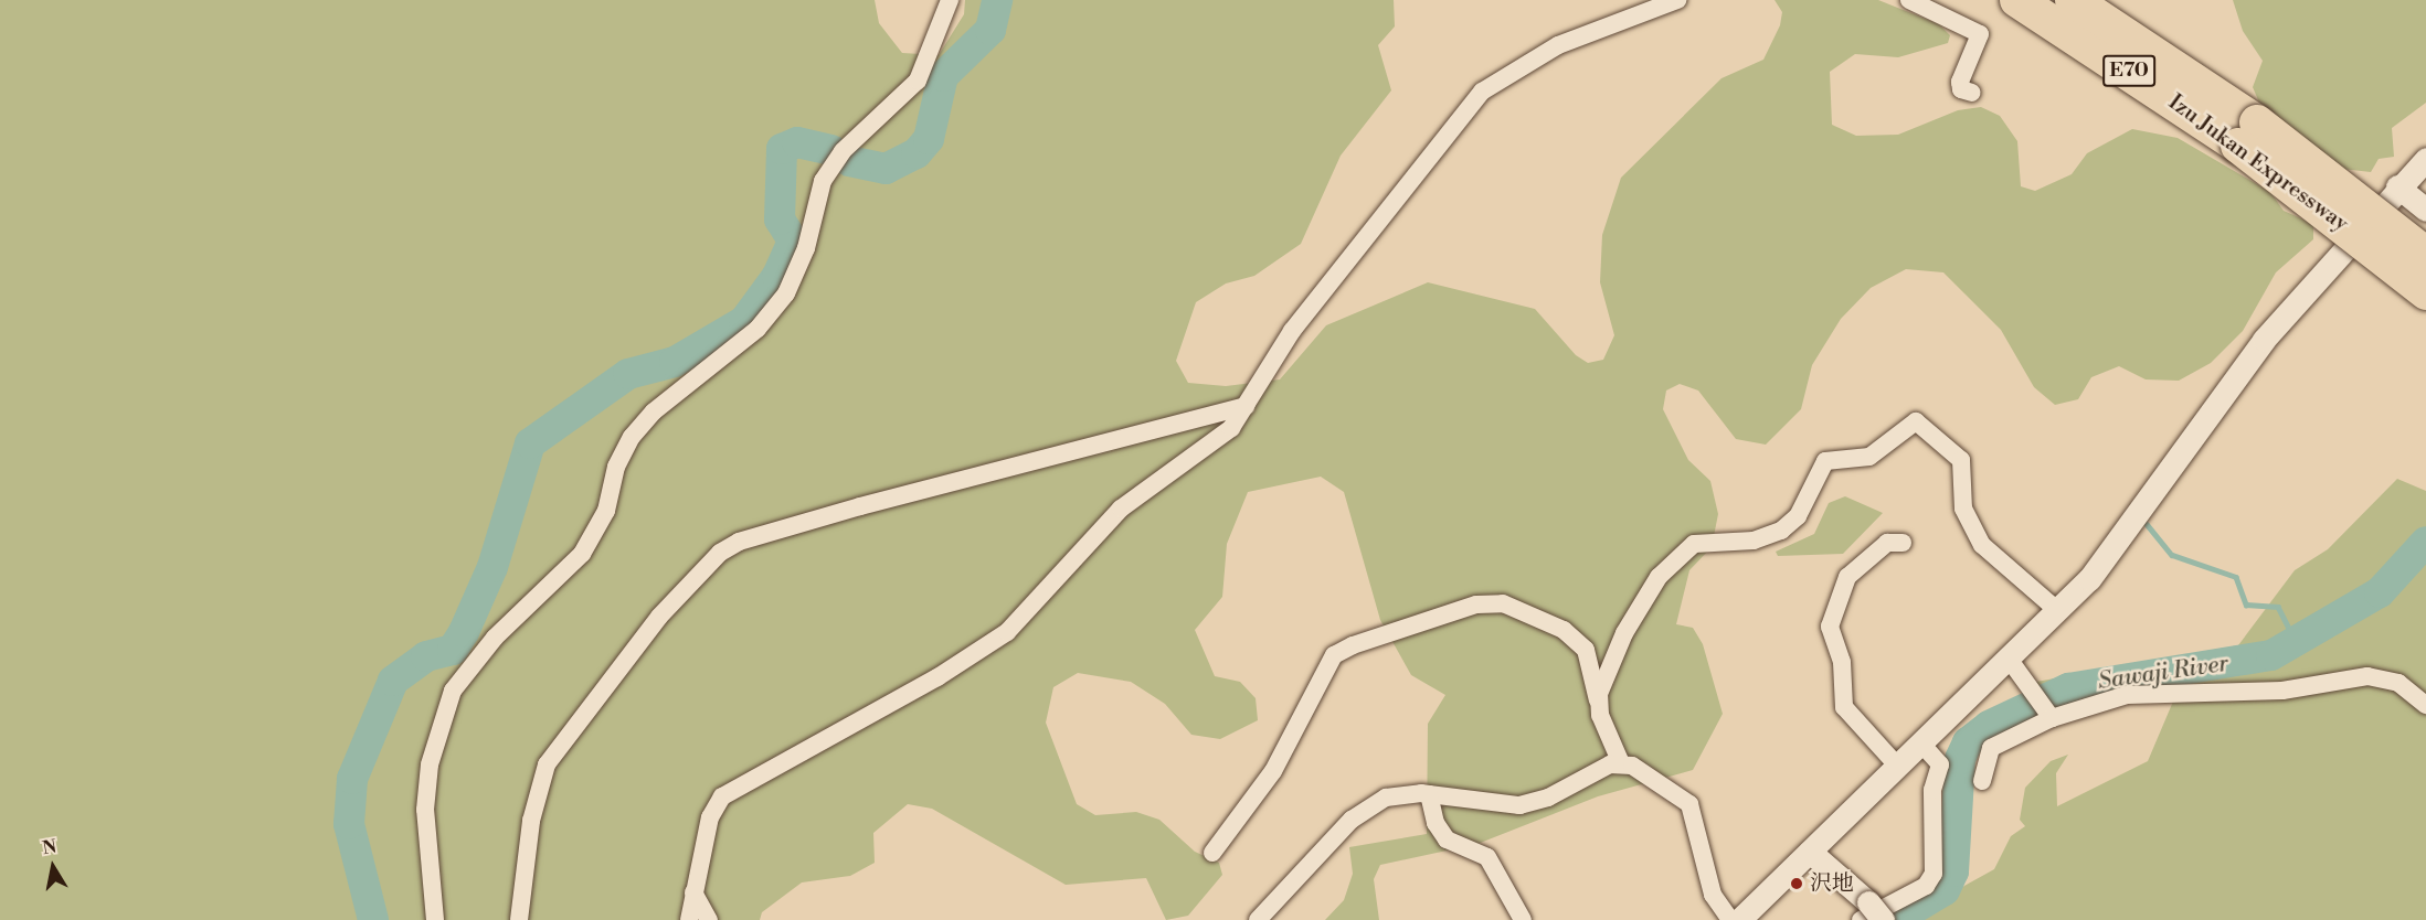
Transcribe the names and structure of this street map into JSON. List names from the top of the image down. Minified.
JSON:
{"streets":{"highway":["E70","Izu Jukan Expressway"]},"water":["Sawaji River"],"places":["沢地"],"north":"top"}
